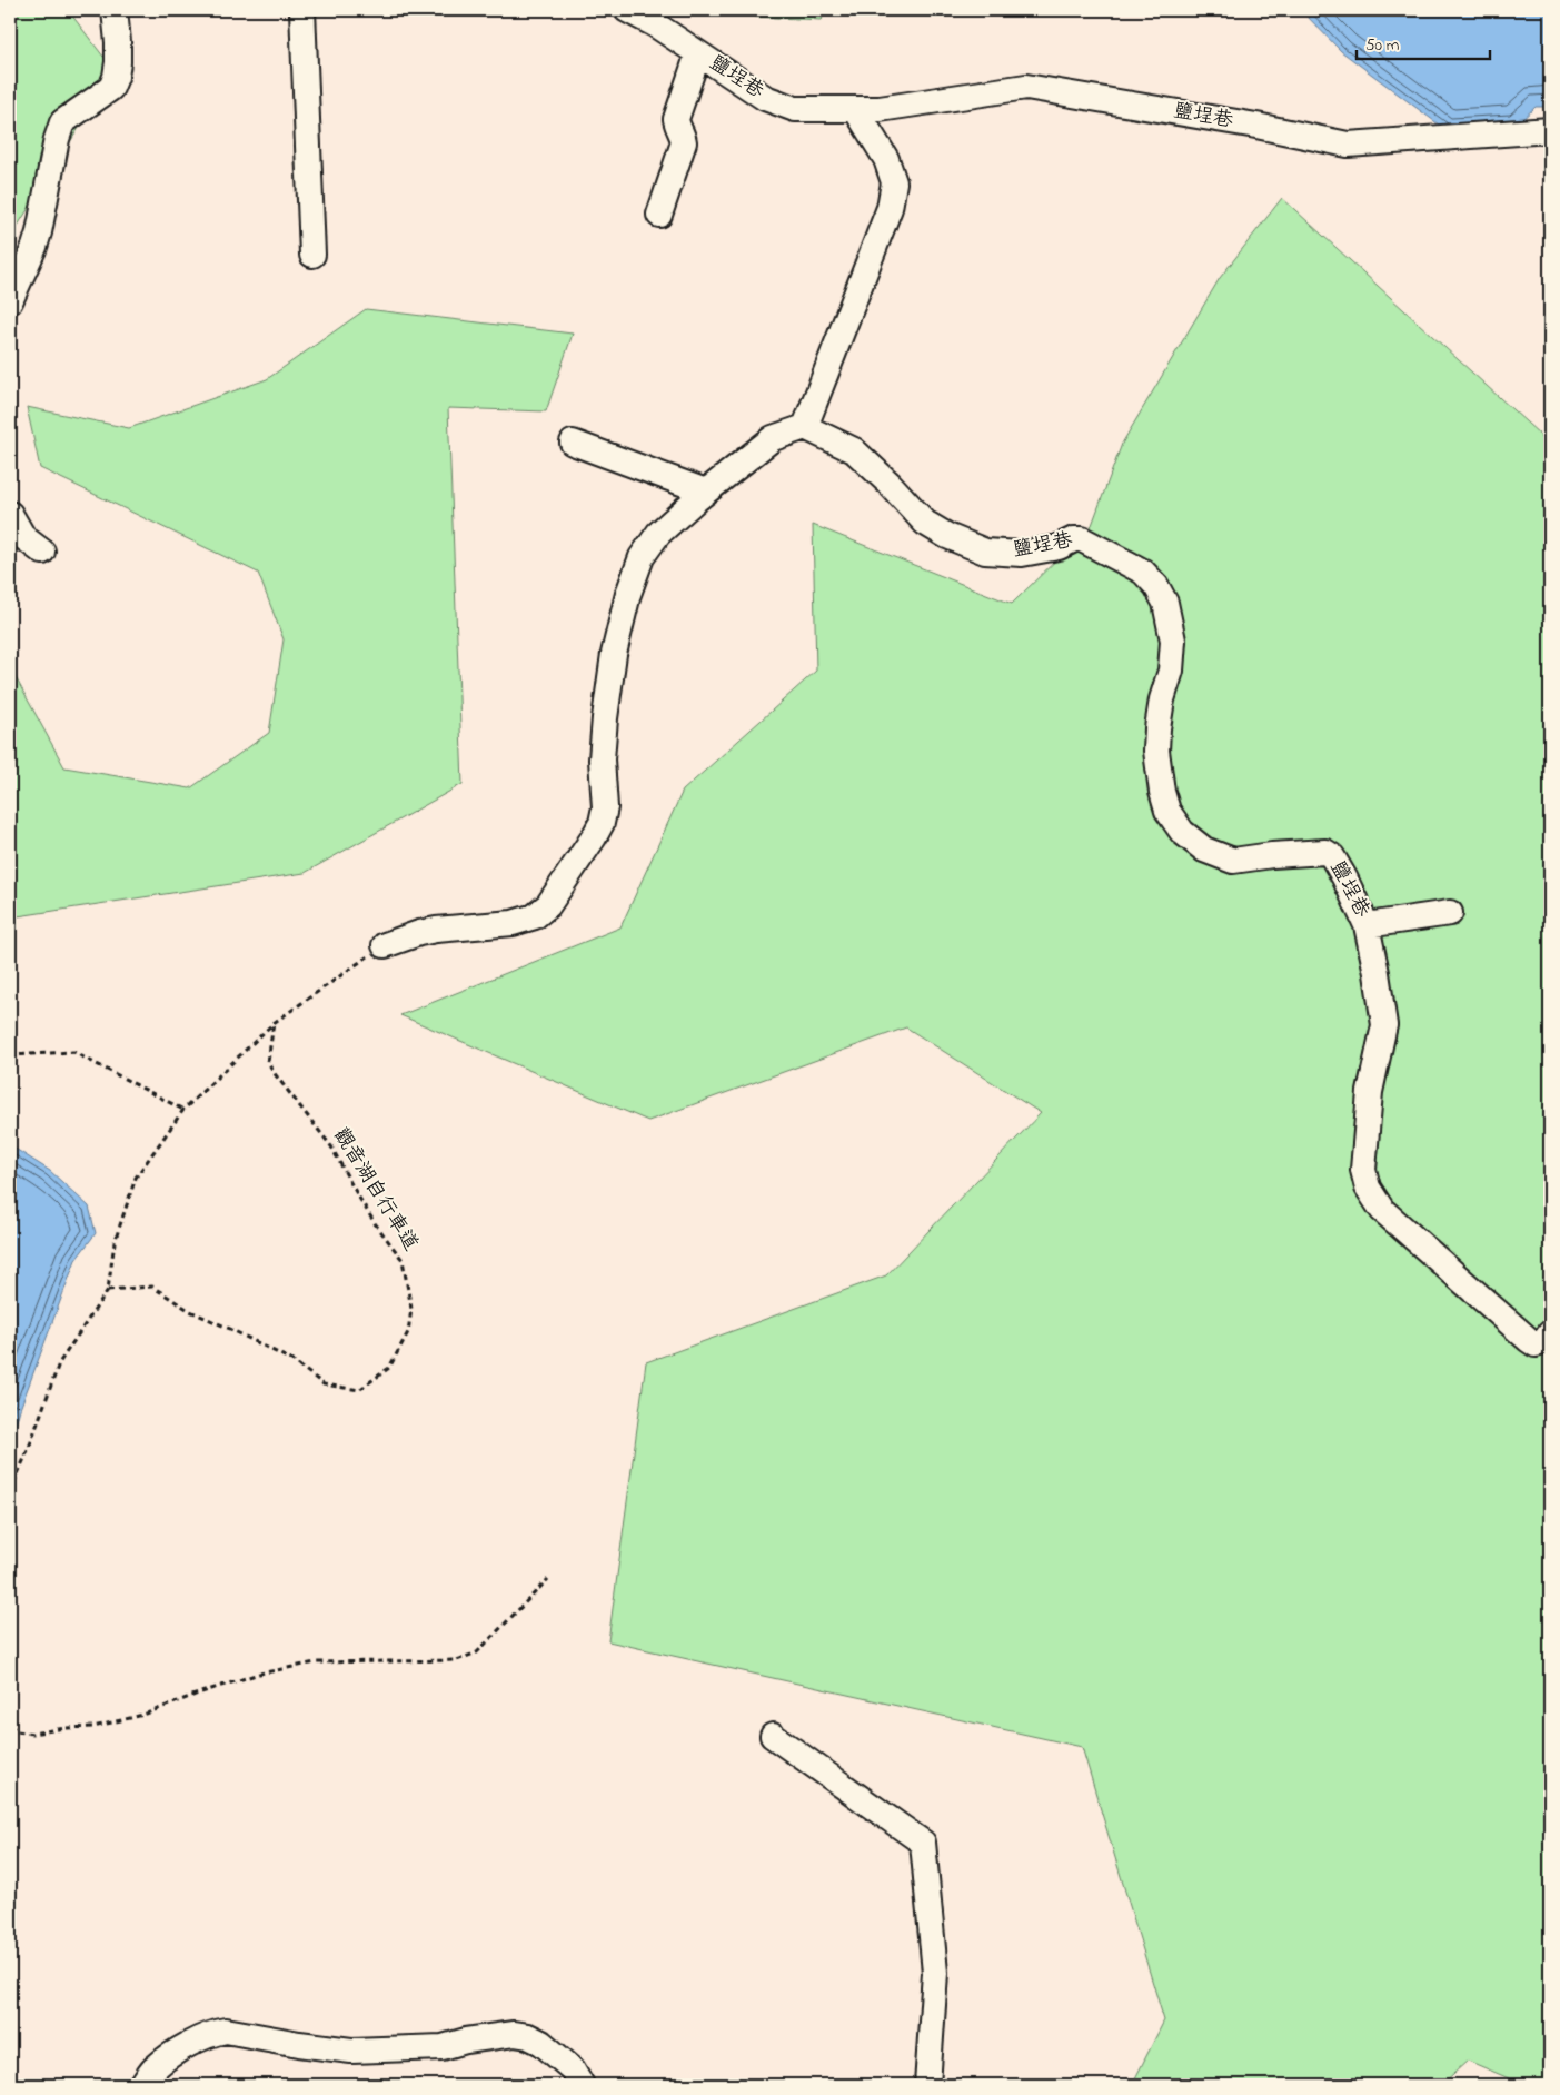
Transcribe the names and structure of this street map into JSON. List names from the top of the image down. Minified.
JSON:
{"streets":{"street":["鹽埕巷"],"path":["觀音湖自行車道"]},"scale_bar":"50 m"}
